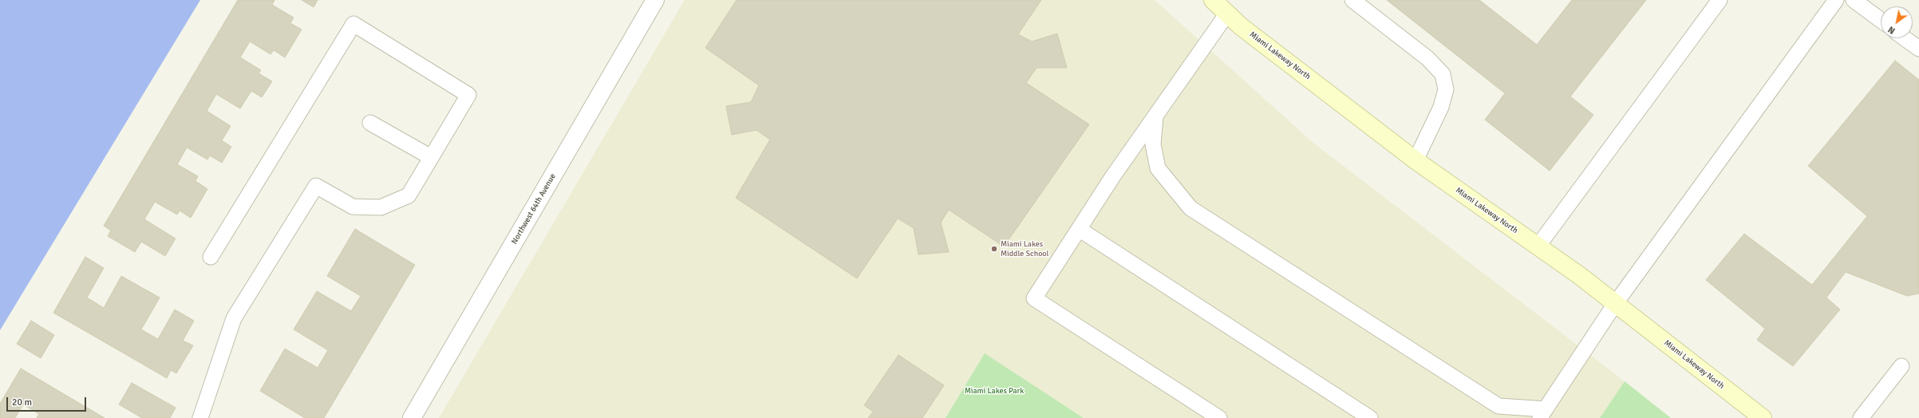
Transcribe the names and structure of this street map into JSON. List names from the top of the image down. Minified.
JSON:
{"streets":{"street":["Miami Lakeway North","Northwest 64th Avenue"]},"parks":["Miami Lakes Park"],"places":["Miami Lakes Middle School"],"scale_bar":"20 m","north":"bottom left"}
